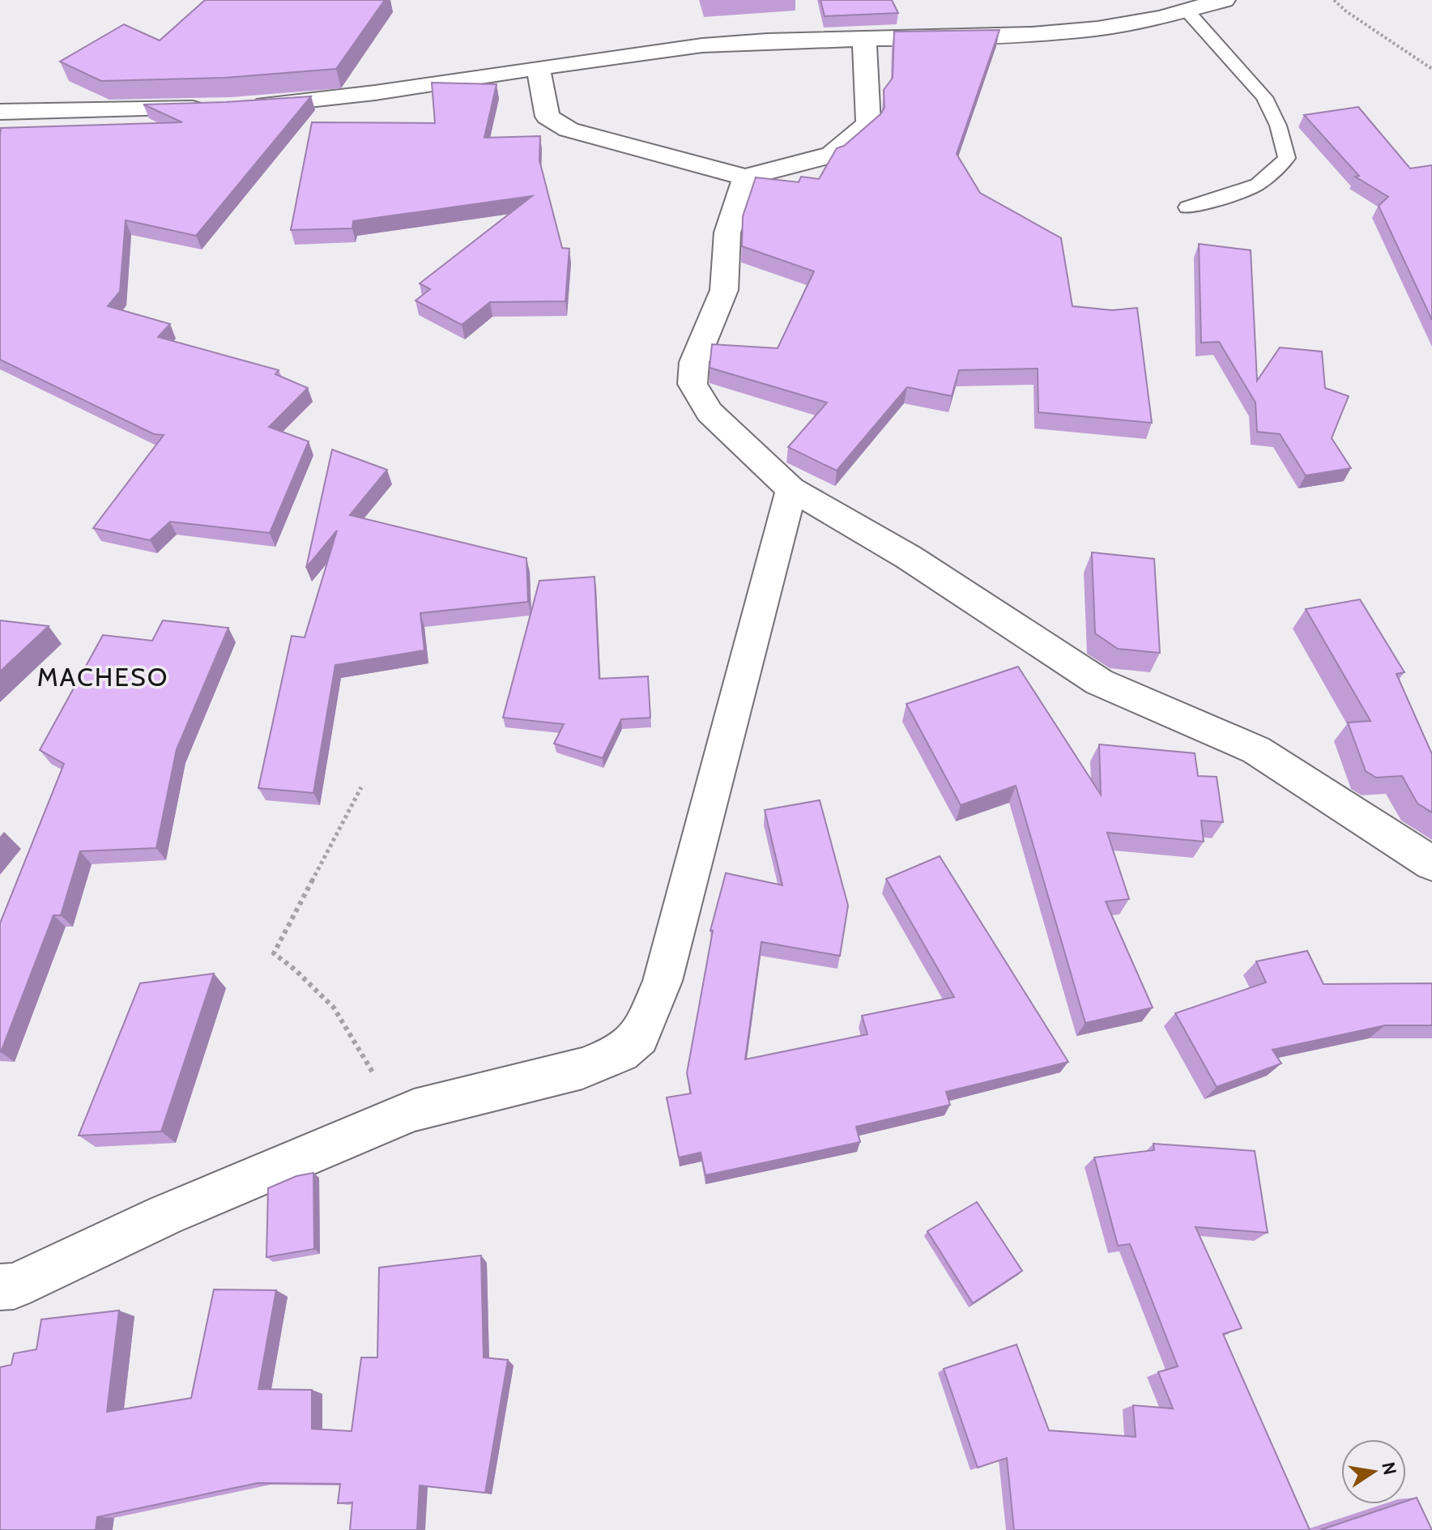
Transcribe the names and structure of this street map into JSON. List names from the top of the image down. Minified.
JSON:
{"districts":["MACHESO"],"north":"right"}
